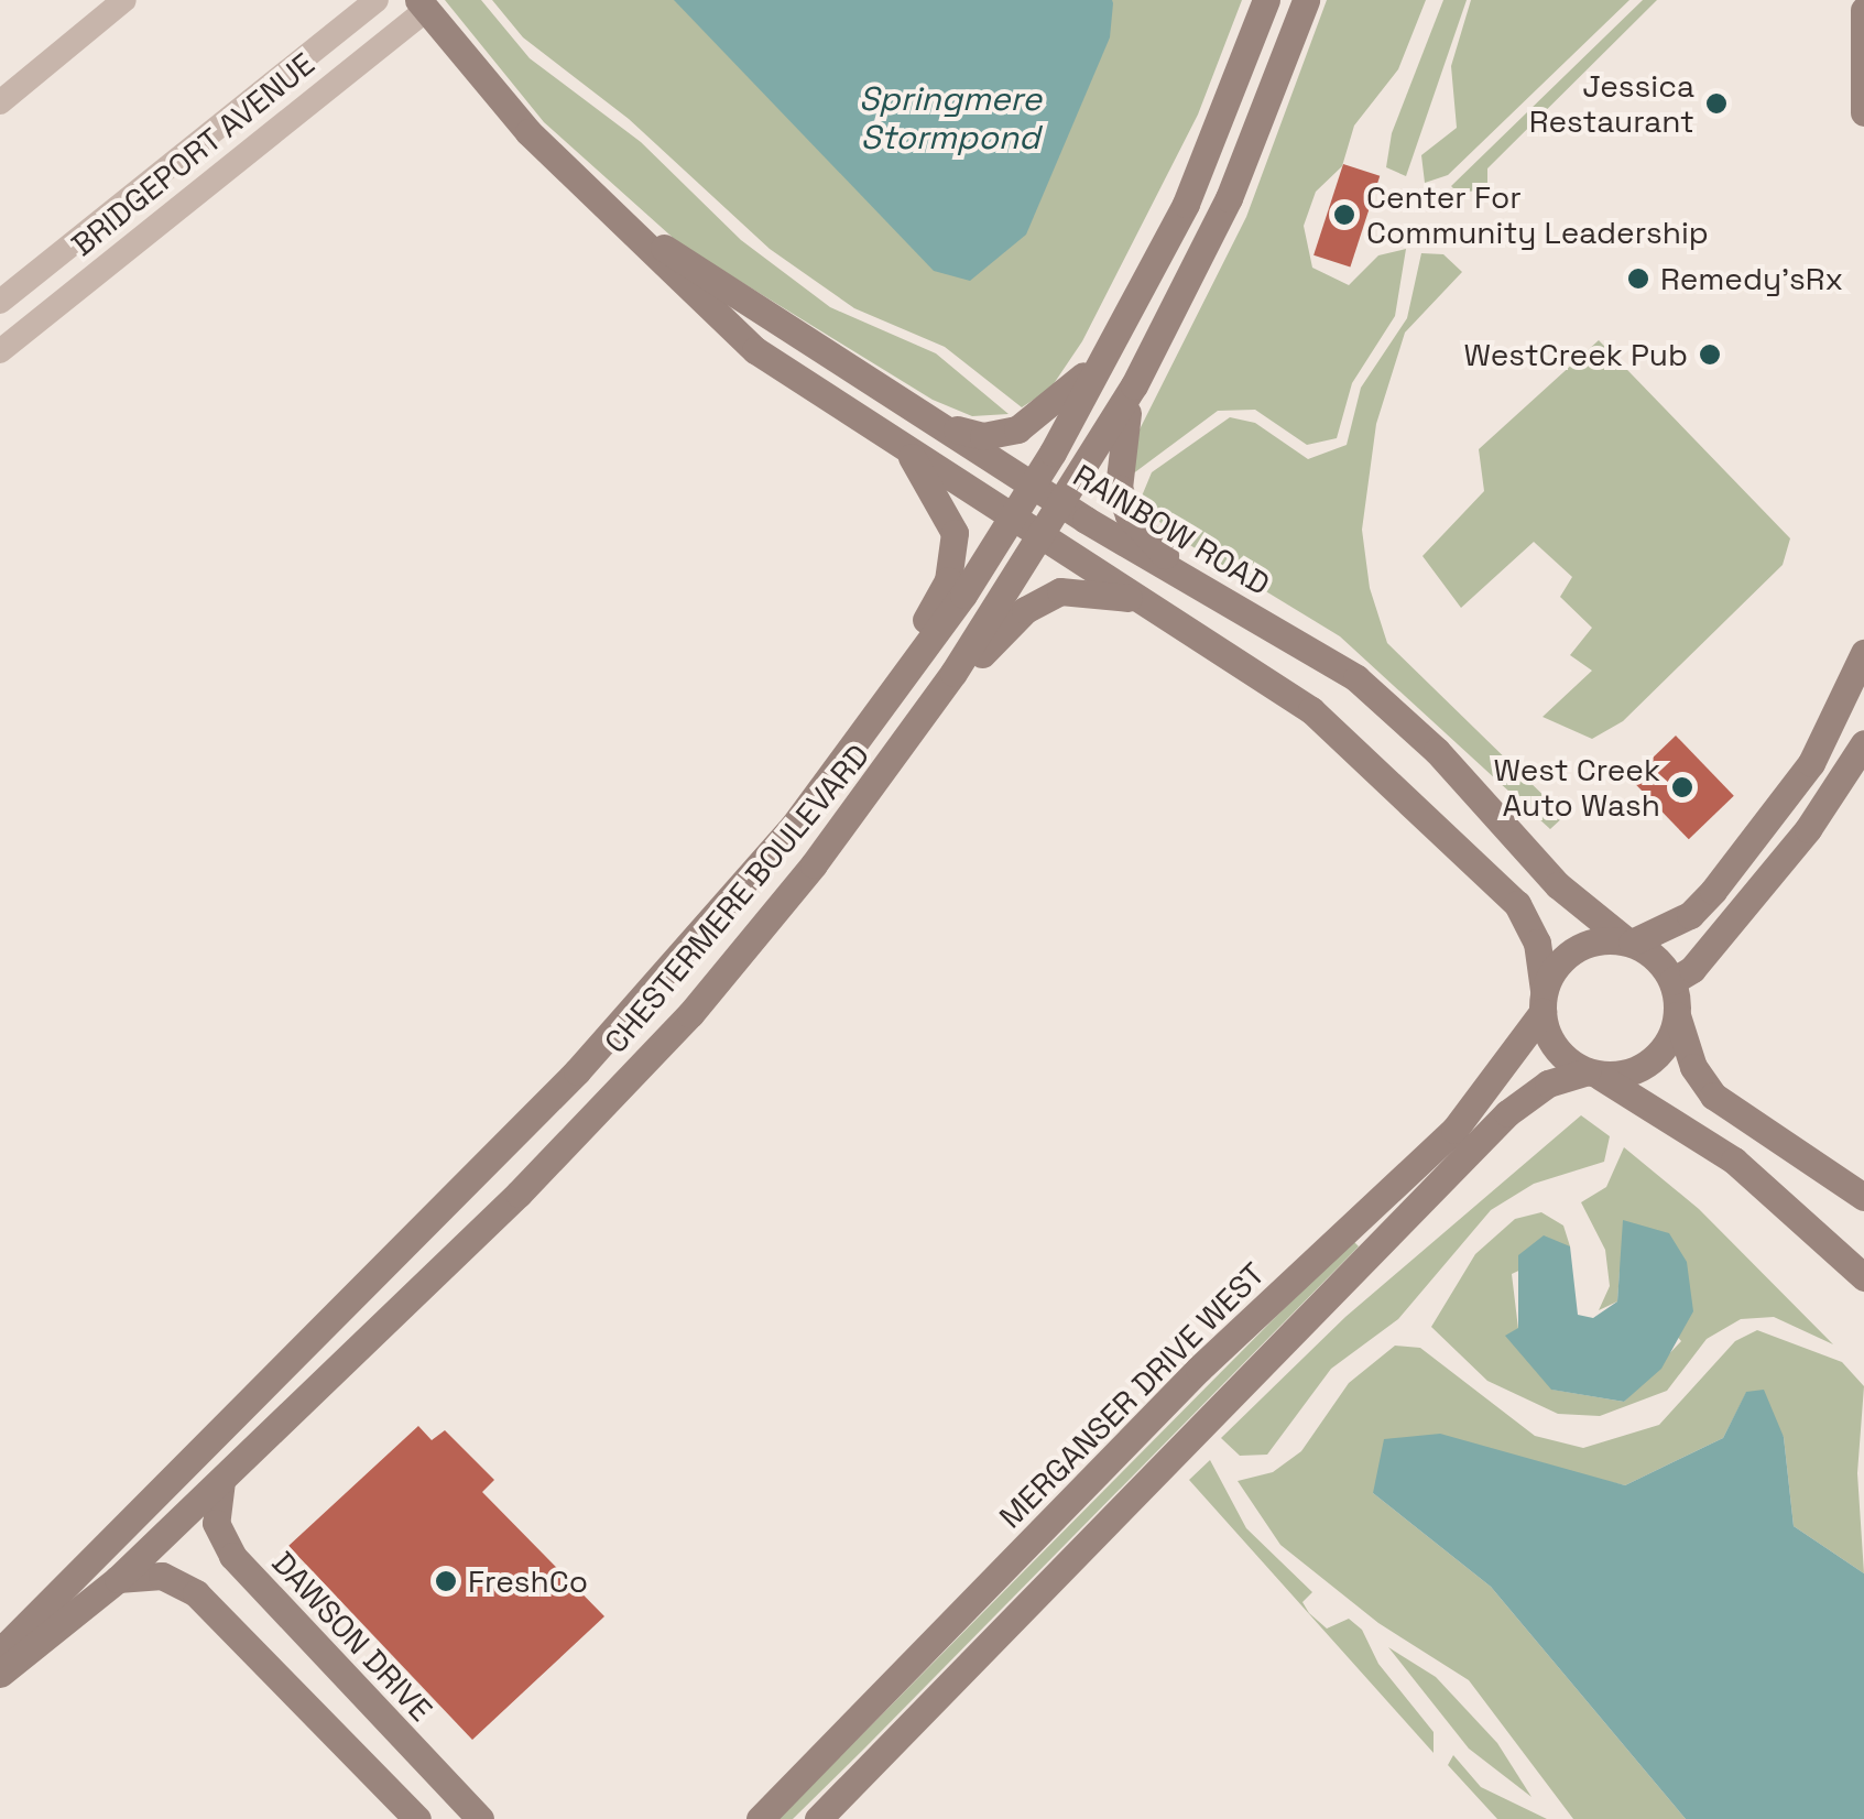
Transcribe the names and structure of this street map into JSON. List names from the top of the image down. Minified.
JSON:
{"streets":{"main road":["RAINBOW ROAD","CHESTERMERE BOULEVARD","MERGANSER DRIVE WEST","DAWSON DRIVE"],"street":["BRIDGEPORT AVENUE"]},"crossings":[["BRIDGEPORT AVENUE","RAINBOW ROAD"],["RAINBOW ROAD","CHESTERMERE BOULEVARD"],["RAINBOW ROAD","MERGANSER DRIVE WEST"],["CHESTERMERE BOULEVARD","DAWSON DRIVE"]],"water":["Springmere Stormpond"],"places":["Jessica Restaurant","Center For Community Leadership","Remedy’sRx","WestCreek Pub","West Creek Auto Wash","FreshCo"]}
